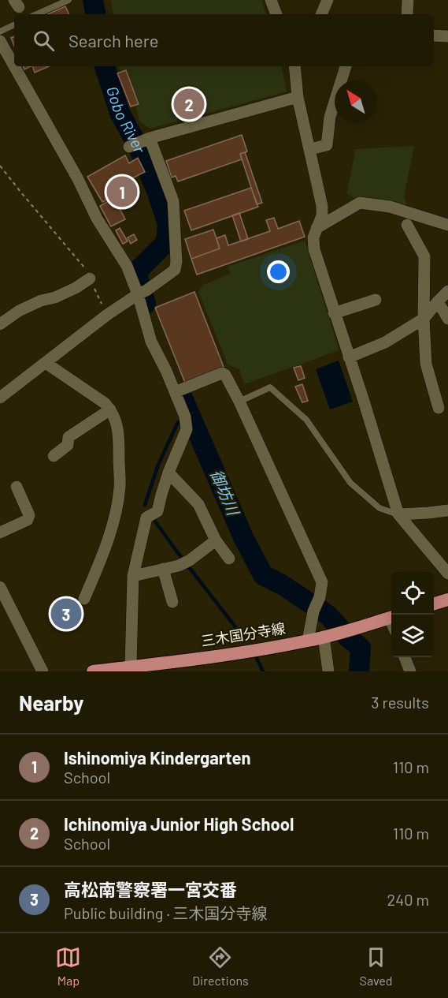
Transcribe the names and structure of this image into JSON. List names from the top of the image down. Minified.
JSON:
{"streets":{"main road":["三木国分寺線"]},"water":["Gobo River","御坊川"],"north":"top left","page":{"search":"Search here","pins":["2","1","3"],"heading":["Nearby","3 results"],"list":[{"mark":"1","name":"Ishinomiya Kindergarten","note":"School","value":"110 m"},{"mark":"2","name":"Ichinomiya Junior High School","note":"School","value":"110 m"},{"mark":"3","name":"高松南警察署一宮交番","note":"Public building · 三木国分寺線","value":"240 m"}],"nav":["Map","Directions","Saved"]}}
